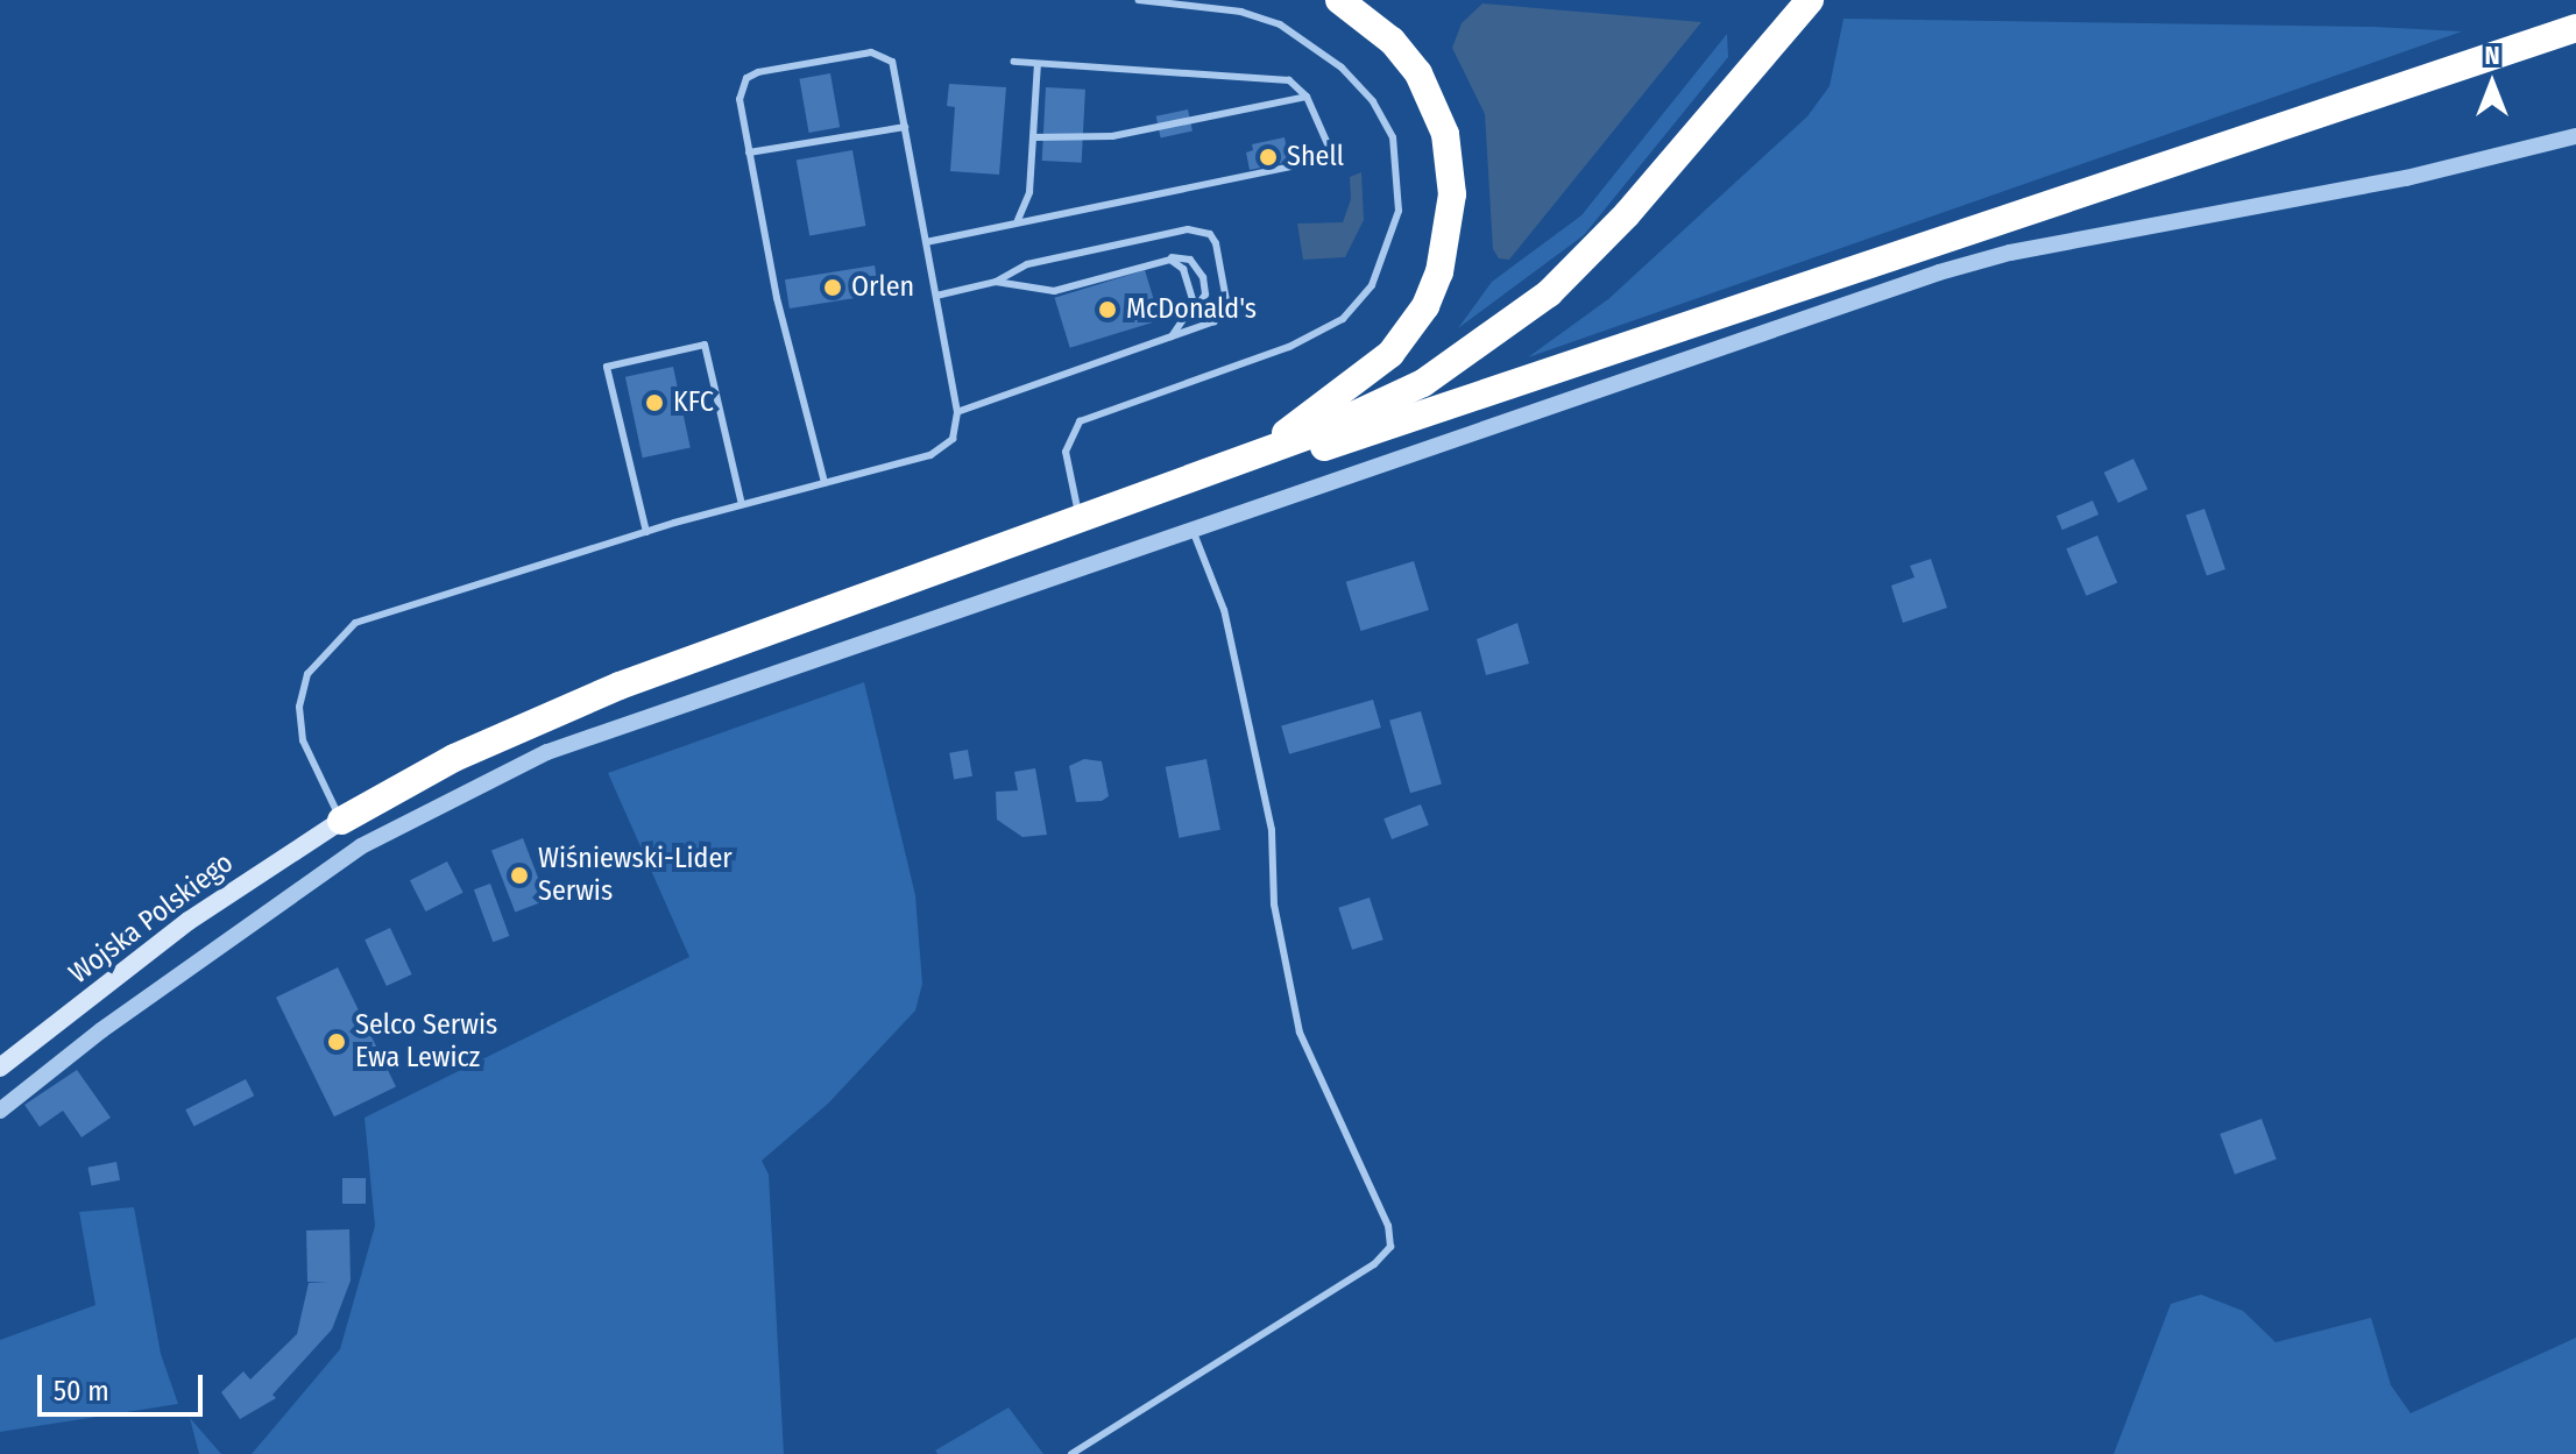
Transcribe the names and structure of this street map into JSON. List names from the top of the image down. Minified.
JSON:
{"streets":{"main road":["Wojska Polskiego"]},"places":["Shell","Orlen","McDonald's","KFC","Wiśniewski-Lider Serwis","Selco Serwis Ewa Lewicz"],"scale_bar":"50 m","north":"top"}
